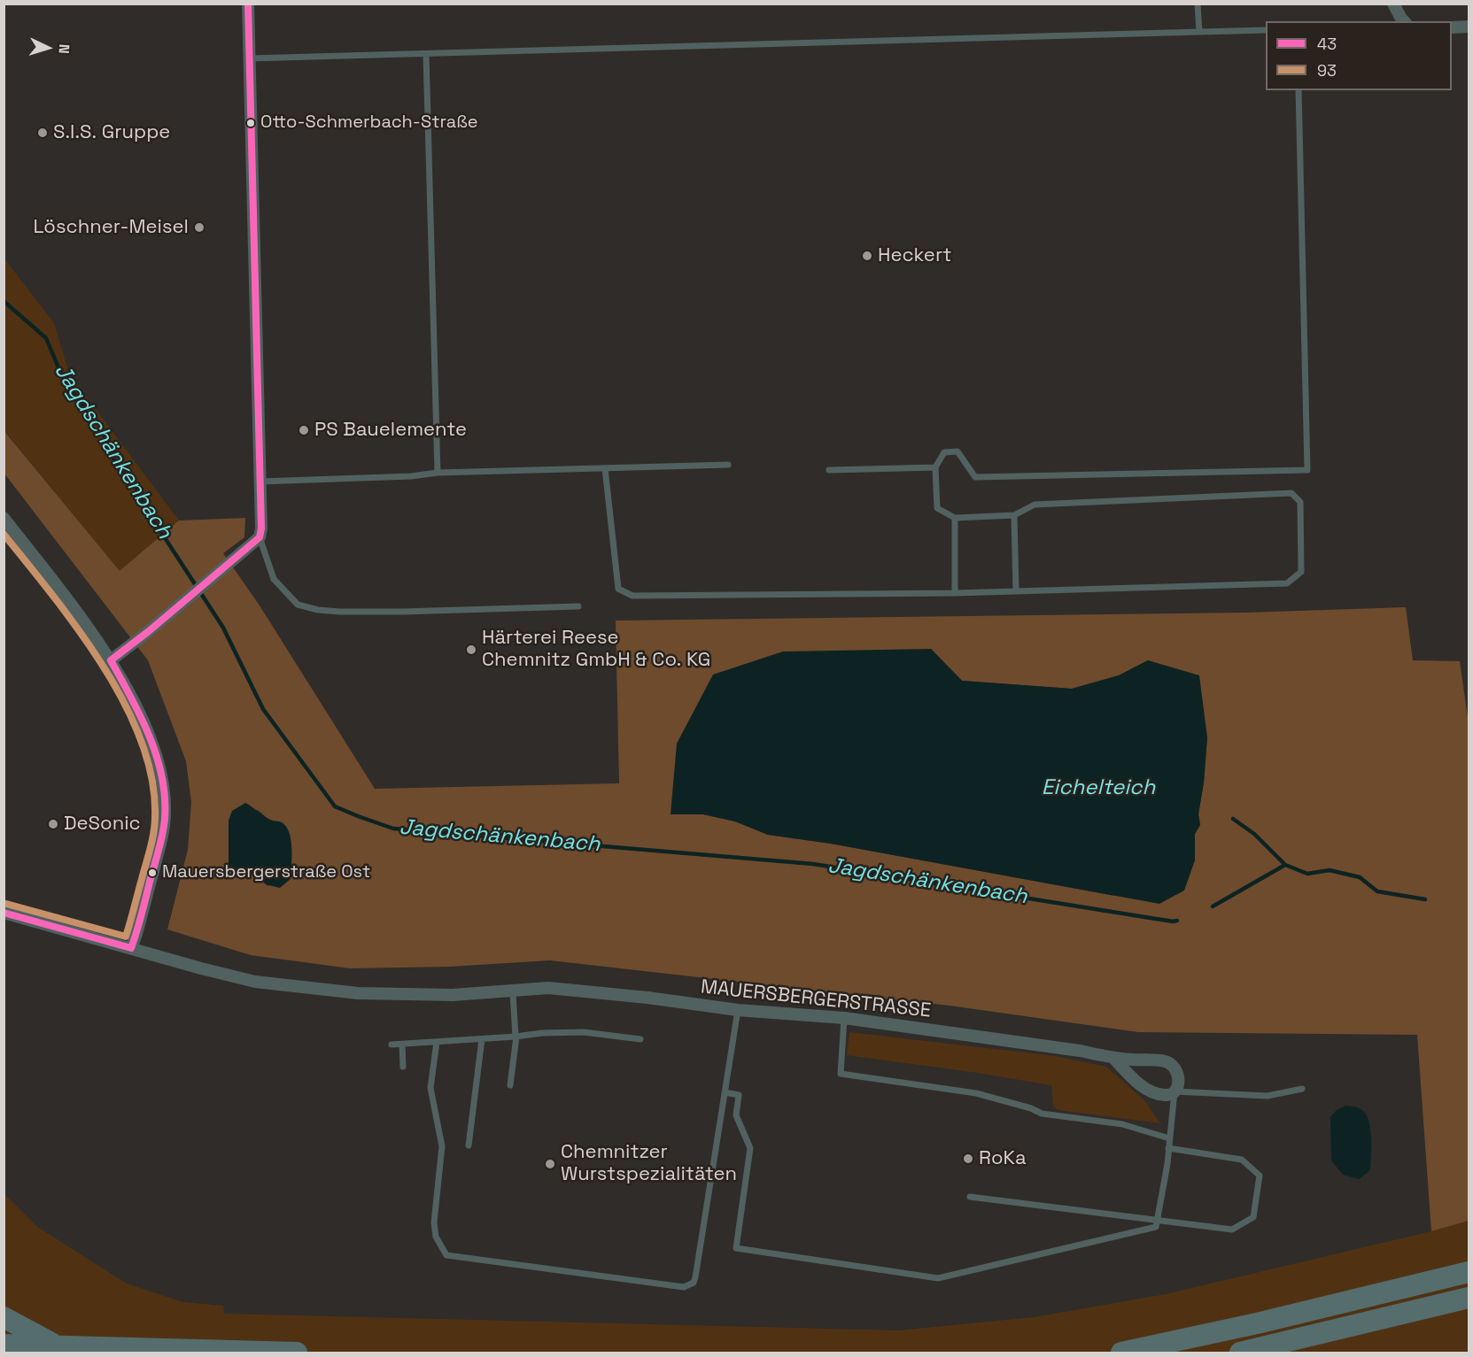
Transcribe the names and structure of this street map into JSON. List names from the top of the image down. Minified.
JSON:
{"streets":{"street":["MAUERSBERGERSTRASSE"]},"water":["Jagdschänkenbach","Eichelteich"],"places":["Otto-Schmerbach-Straße","S.I.S. Gruppe","Löschner-Meisel","Heckert","PS Bauelemente","Härterei Reese Chemnitz GmbH & Co. KG","DeSonic","Mauersbergerstraße Ost","RoKa","Chemnitzer Wurstspezialitäten"],"lines":["transit line 43","transit line 93"],"legend":["43","93"],"north":"right"}
